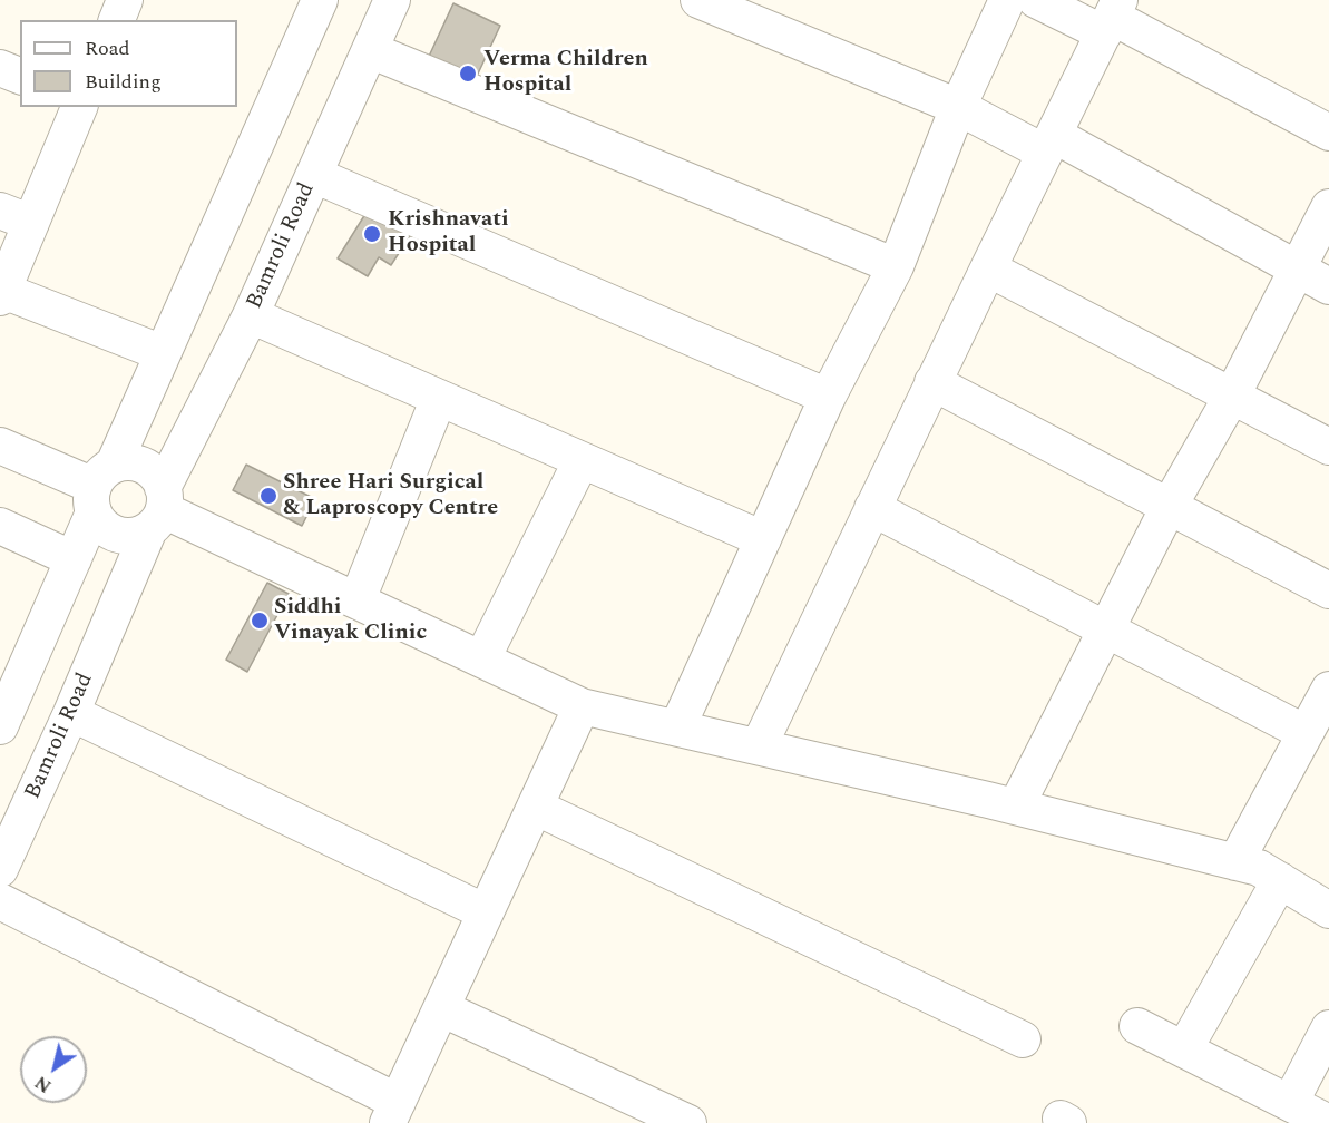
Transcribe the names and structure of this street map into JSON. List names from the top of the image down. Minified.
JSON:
{"streets":{"street":["Bamroli Road"]},"places":["Verma Children Hospital","Krishnavati Hospital","Shree Hari Surgical & Laproscopy Centre","Siddhi Vinayak Clinic"],"legend":["Road","Building"],"north":"bottom left"}
